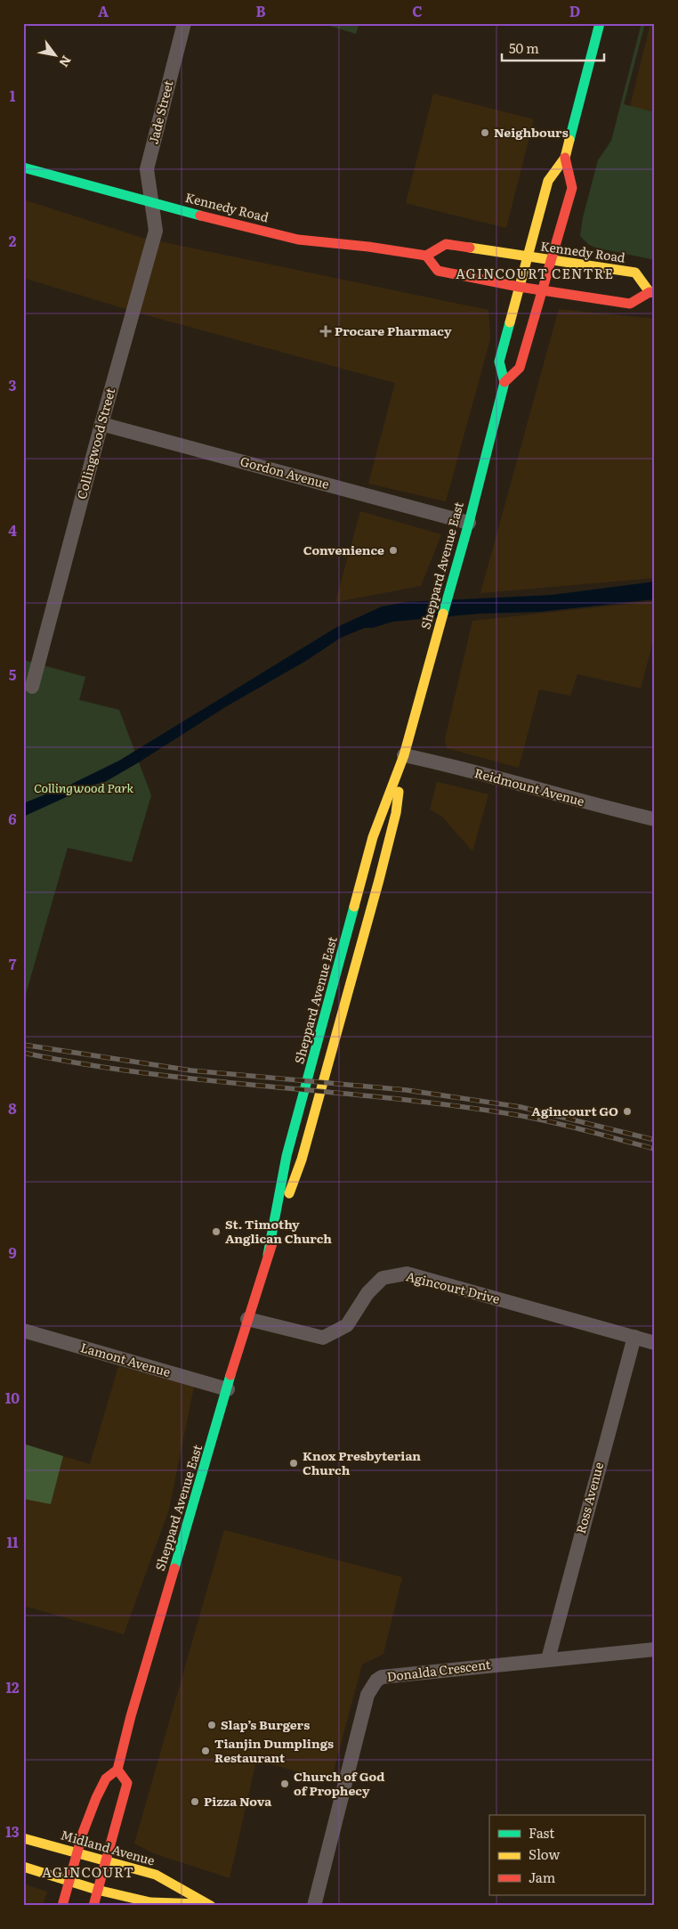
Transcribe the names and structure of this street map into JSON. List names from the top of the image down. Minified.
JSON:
{"streets":{"main road":["Kennedy Road","Sheppard Avenue East","Midland Avenue"],"street":["Jade Street","Collingwood Street","Gordon Avenue","Reidmount Avenue","Agincourt Drive","Lamont Avenue","Ross Avenue","Donalda Crescent"]},"crossings":[["Jade Street","Kennedy Road"],["Jade Street","Collingwood Street"],["Kennedy Road","Collingwood Street"],["Kennedy Road","Sheppard Avenue East"],["Collingwood Street","Gordon Avenue"],["Gordon Avenue","Sheppard Avenue East"],["Sheppard Avenue East","Reidmount Avenue"],["Sheppard Avenue East","Agincourt Drive"],["Sheppard Avenue East","Lamont Avenue"],["Agincourt Drive","Ross Avenue"],["Ross Avenue","Donalda Crescent"]],"districts":["AGINCOURT CENTRE","AGINCOURT"],"parks":["Collingwood Park"],"places":{"other":["Neighbours","Convenience","Agincourt GO","St. Timothy Anglican Church","Knox Presbyterian Church","Slap’s Burgers","Tianjin Dumplings Restaurant","Church of God of Prophecy","Pizza Nova"],"health":["Procare Pharmacy"]},"legend":["Fast","Slow","Jam"],"scale_bar":"50 m","north":"bottom right","grid":{"columns":["A","B","C","D"],"rows":["1","2","3","4","5","6","7","8","9","10","11","12","13"]}}
